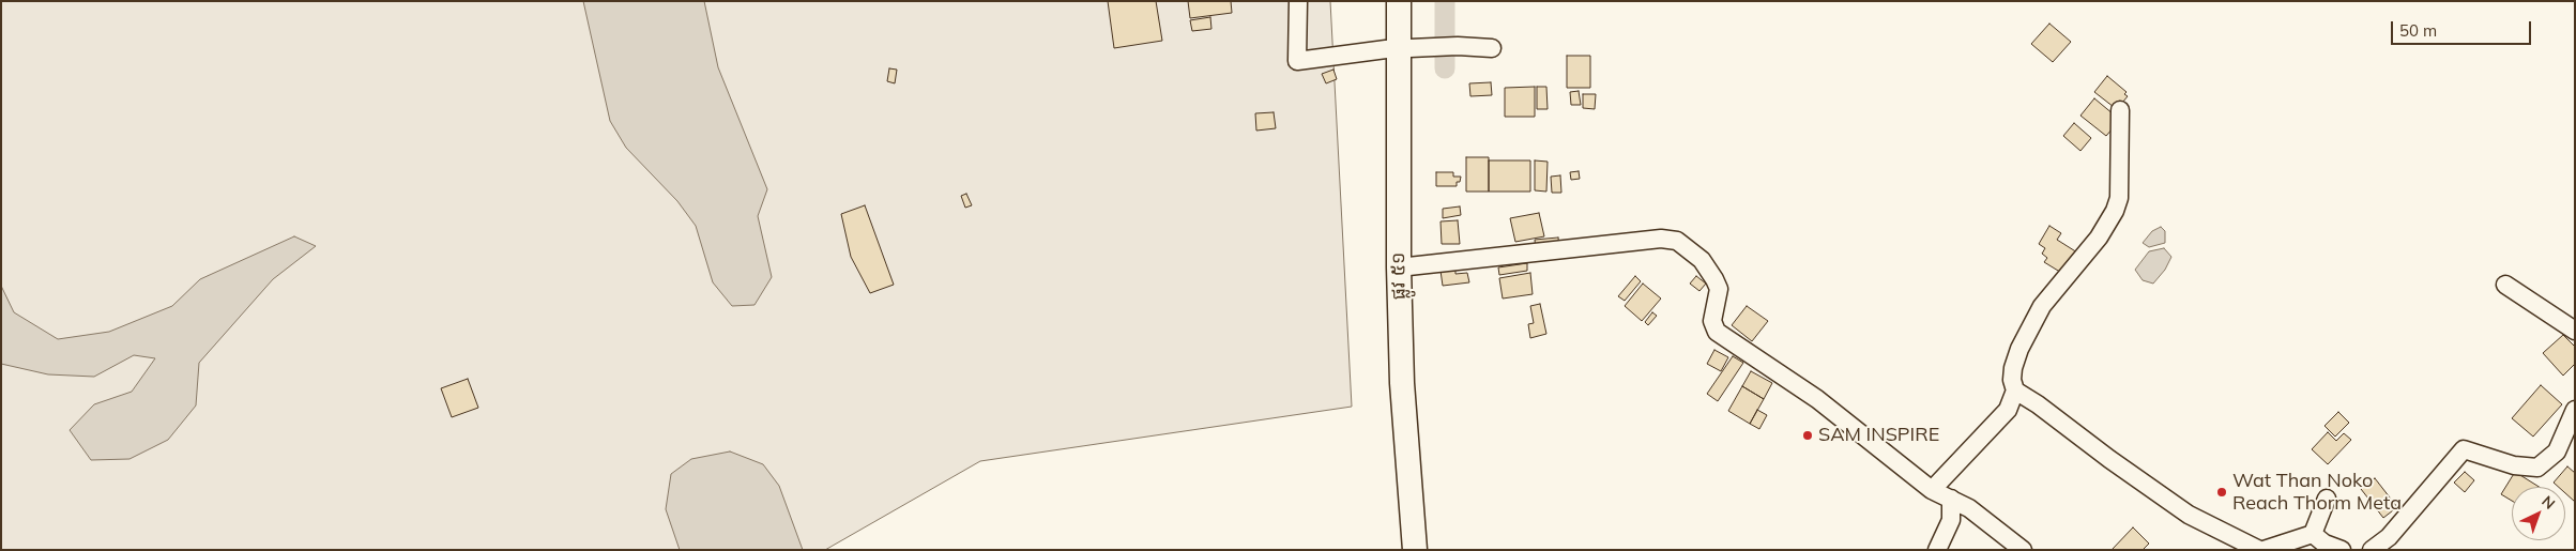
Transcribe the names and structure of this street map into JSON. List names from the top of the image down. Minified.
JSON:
{"streets":{"main road":["ផ្លូវ ៥១"]},"places":["SAM INSPIRE","Wat Than Noko Reach Thorm Meta"],"scale_bar":"50 m","north":"top right"}
